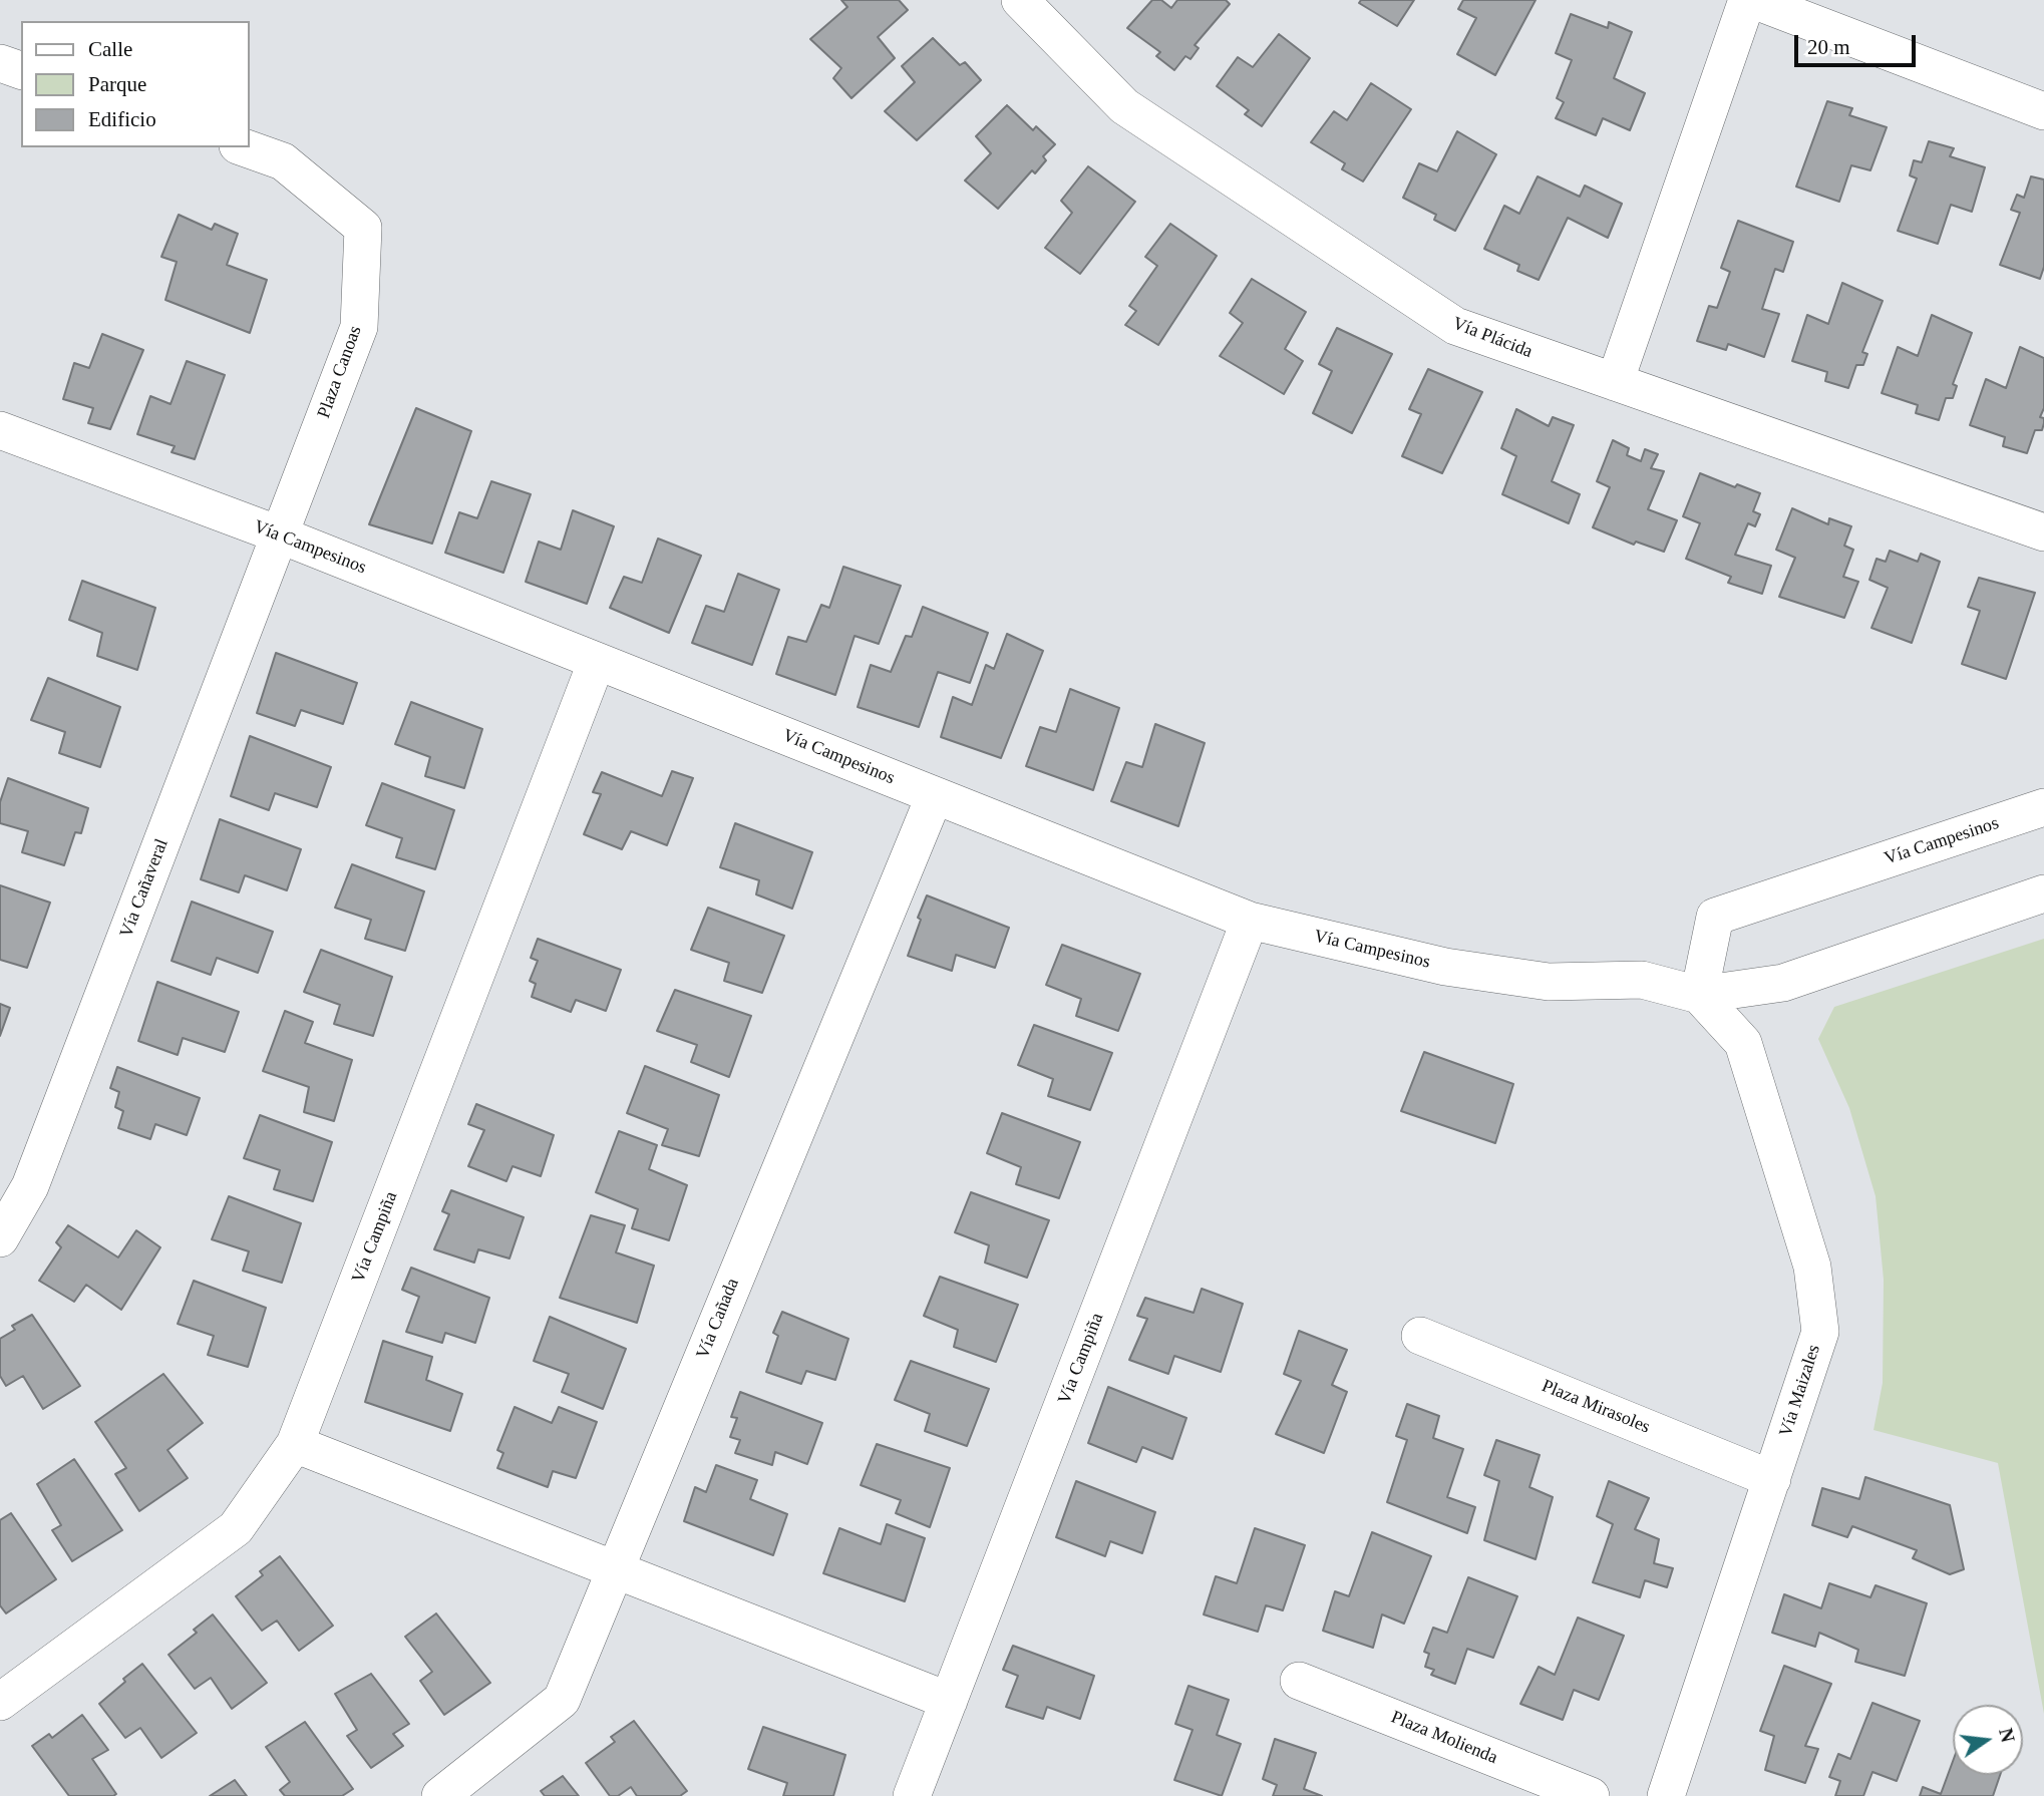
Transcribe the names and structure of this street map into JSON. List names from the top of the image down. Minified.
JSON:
{"streets":{"street":["Vía Plácida","Plaza Canoas","Vía Campesinos","Vía Cañaveral","Vía Campiña","Vía Cañada","Vía Maizales","Plaza Mirasoles","Plaza Molienda"]},"crossings":[["Plaza Canoas","Vía Campesinos"],["Plaza Canoas","Vía Cañaveral"],["Vía Campesinos","Vía Cañaveral"],["Vía Campesinos","Vía Campiña"],["Vía Campesinos","Vía Cañada"],["Vía Campesinos","Vía Maizales"],["Vía Maizales","Plaza Mirasoles"]],"legend":["Calle","Parque","Edificio"],"scale_bar":"20 m","north":"right"}
